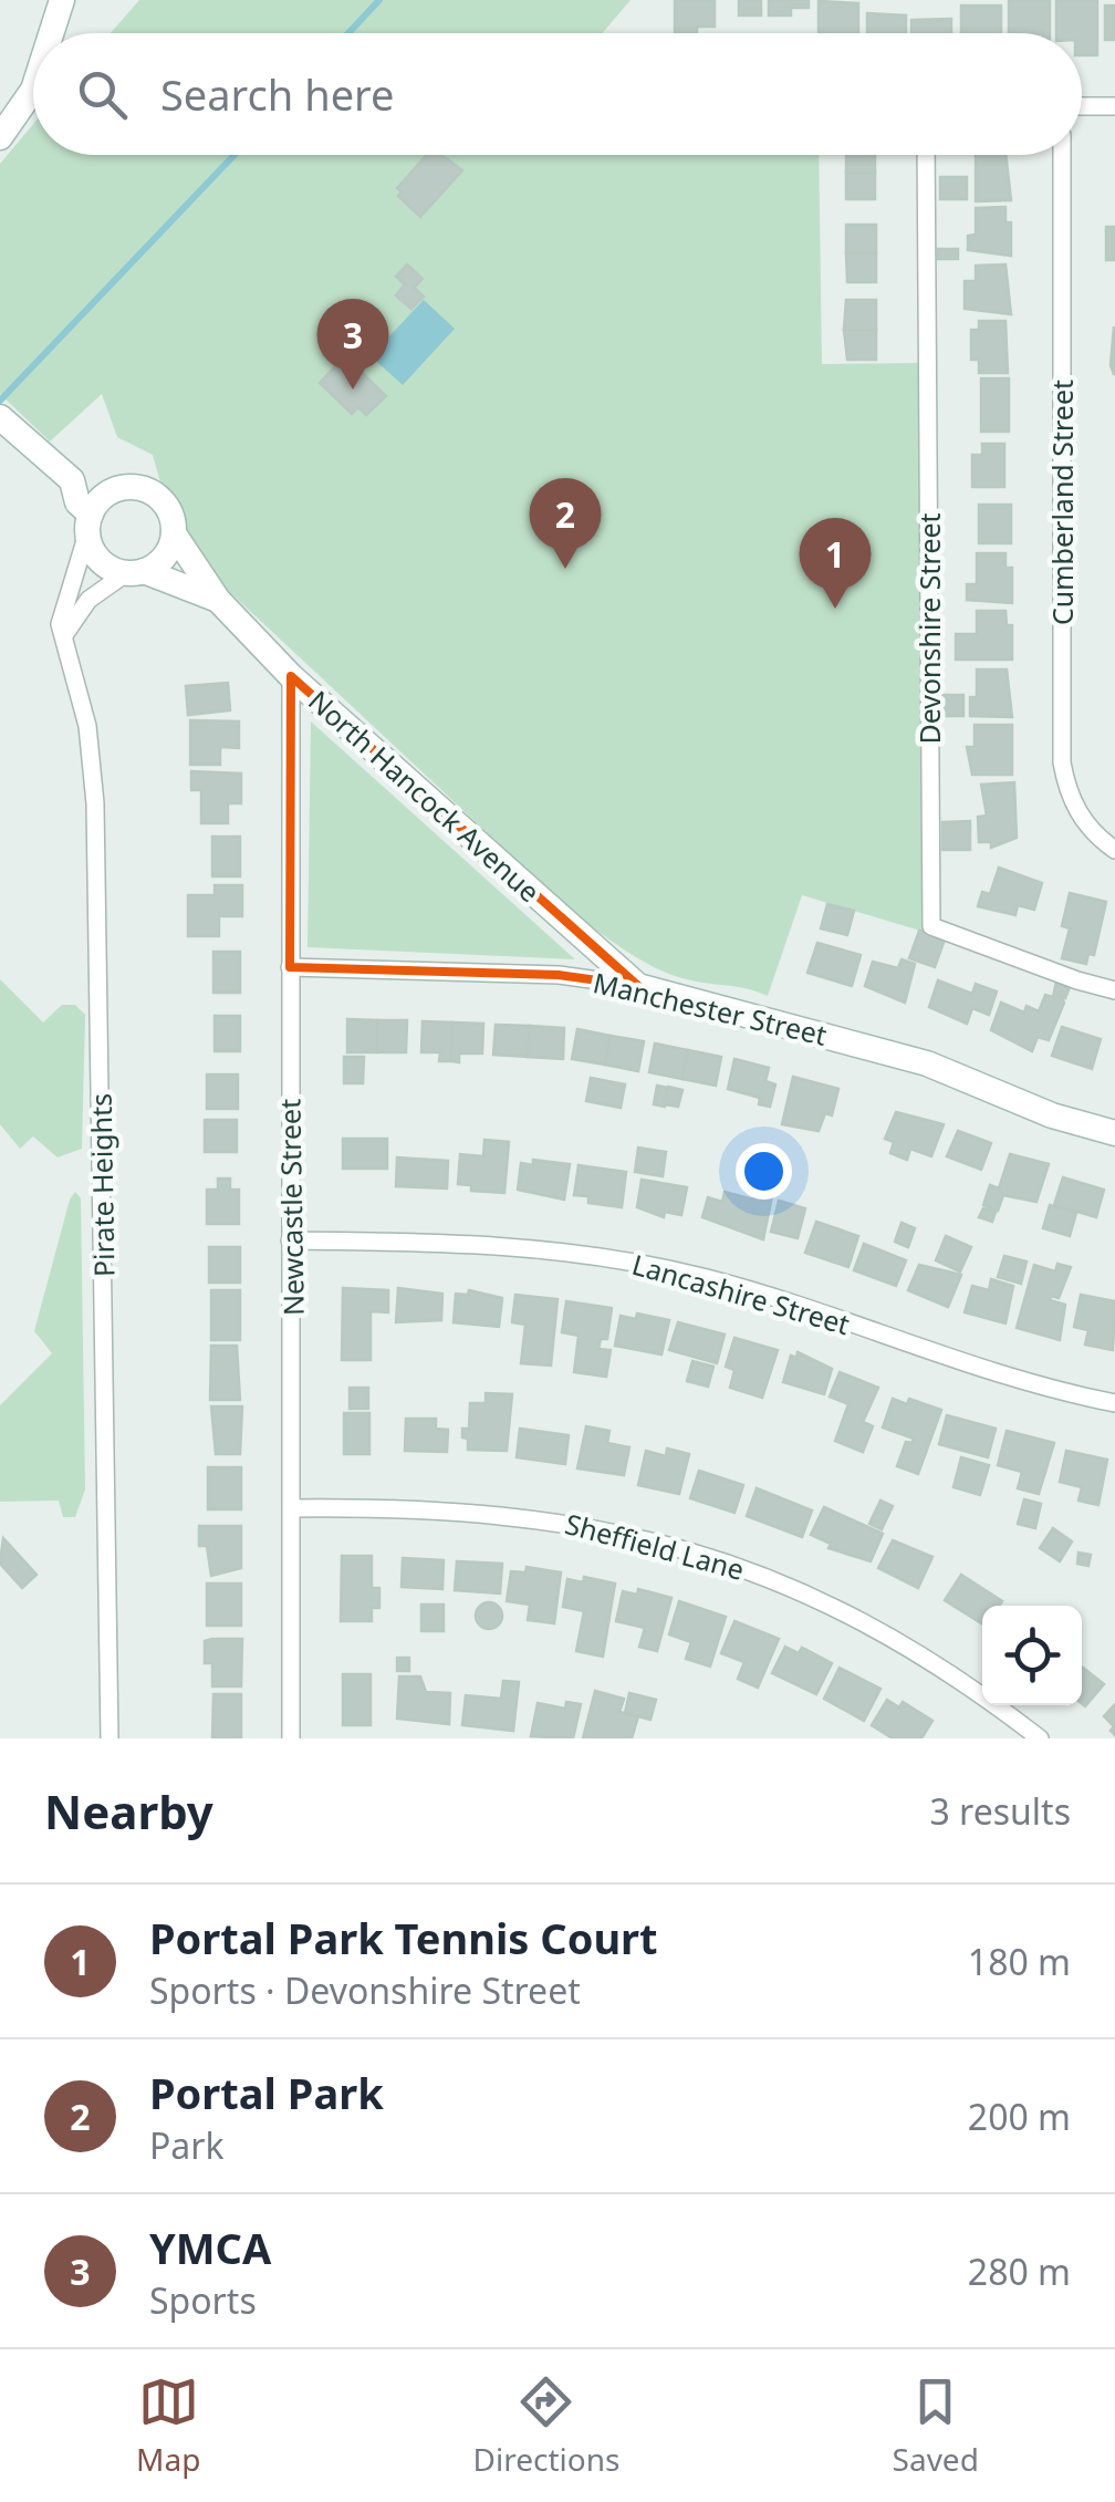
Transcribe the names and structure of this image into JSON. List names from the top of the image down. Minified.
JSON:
{"streets":{"street":["Cumberland Street","Devonshire Street","North Hancock Avenue","Manchester Street","Pirate Heights","Newcastle Street","Lancashire Street","Sheffield Lane"]},"crossings":[["North Hancock Avenue","Manchester Street"],["North Hancock Avenue","Pirate Heights"],["North Hancock Avenue","Newcastle Street"],["Manchester Street","Newcastle Street"],["Newcastle Street","Lancashire Street"],["Newcastle Street","Sheffield Lane"]],"page":{"search":"Search here","pins":["3","2","1"],"heading":["Nearby","3 results"],"list":[{"mark":"1","name":"Portal Park Tennis Court","note":"Sports · Devonshire Street","value":"180 m"},{"mark":"2","name":"Portal Park","note":"Park","value":"200 m"},{"mark":"3","name":"YMCA","note":"Sports","value":"280 m"}],"nav":["Map","Directions","Saved"]}}
